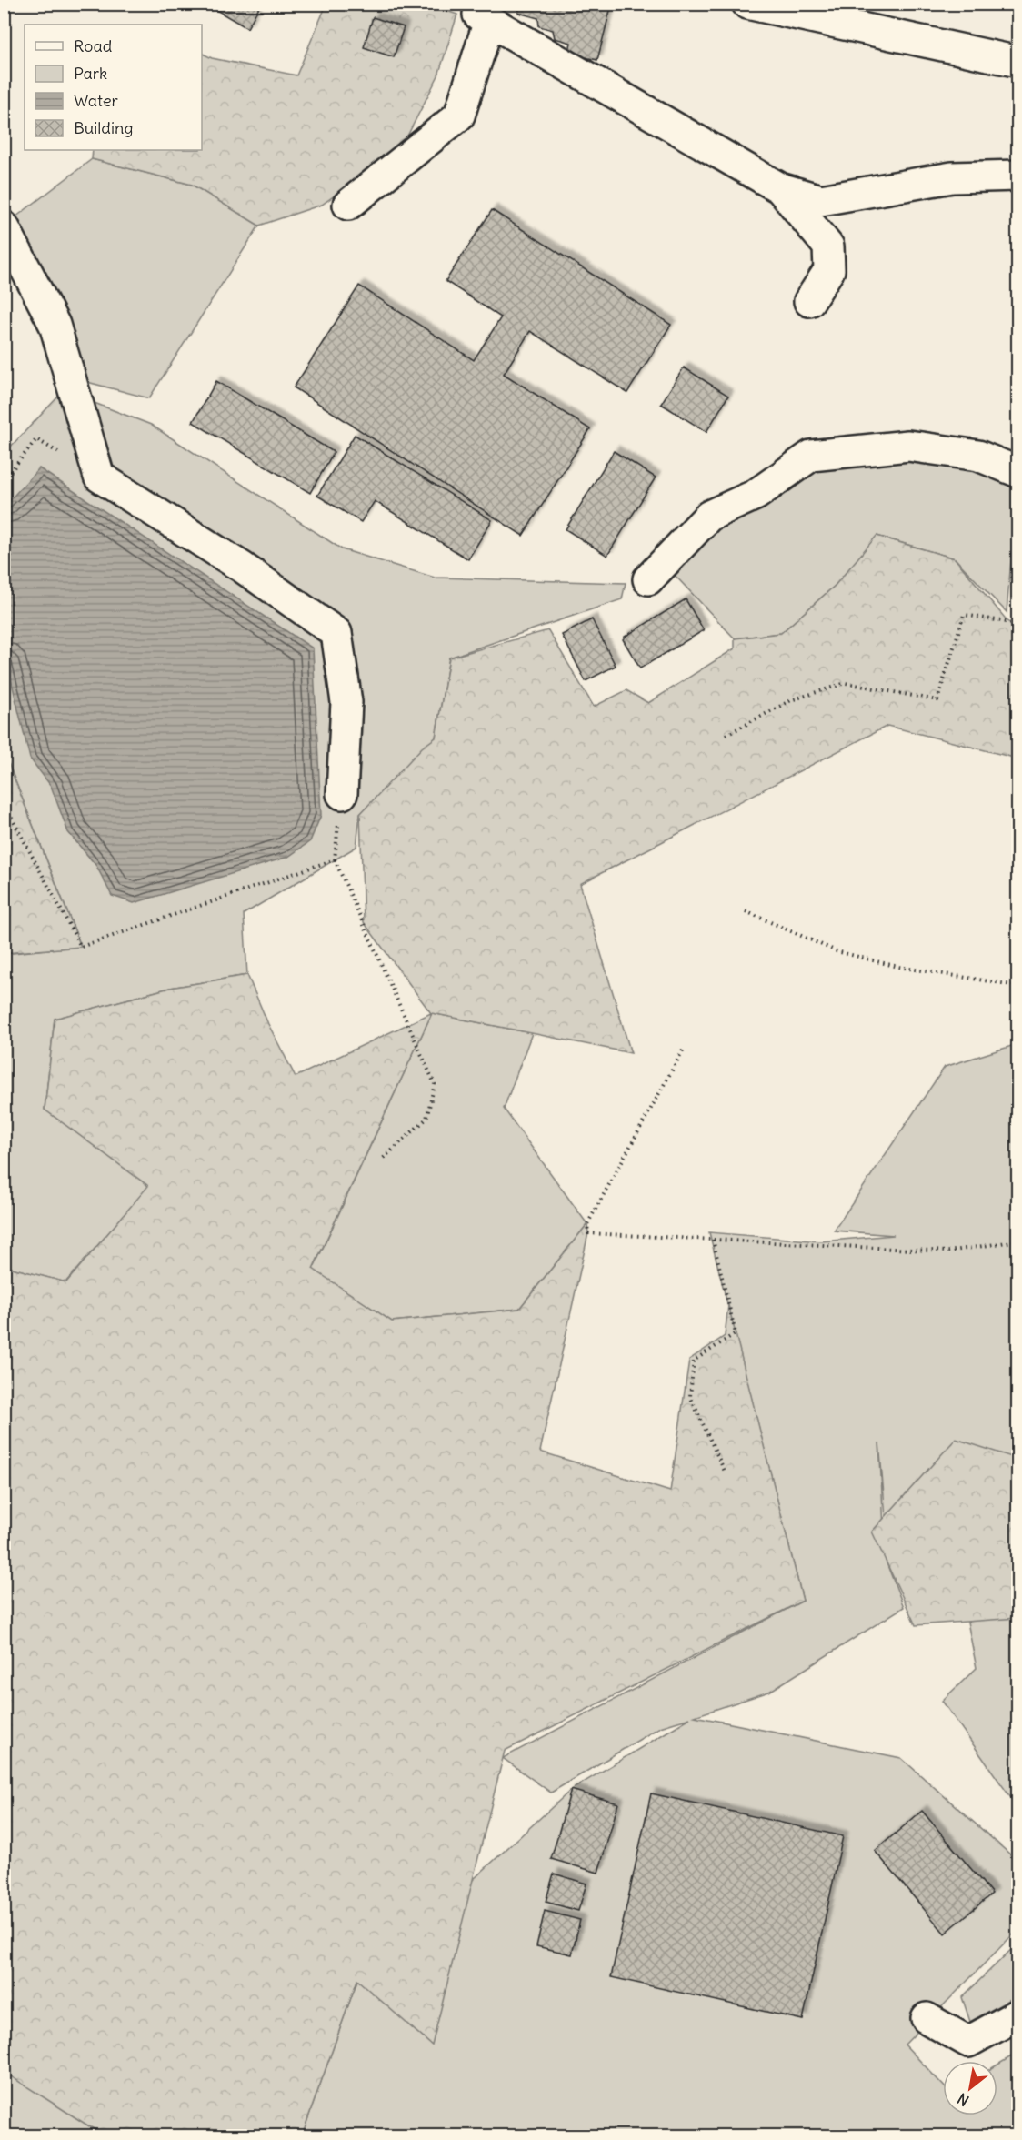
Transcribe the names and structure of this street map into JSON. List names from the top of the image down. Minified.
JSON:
{"legend":["Road","Park","Water","Building"],"north":"bottom left"}
